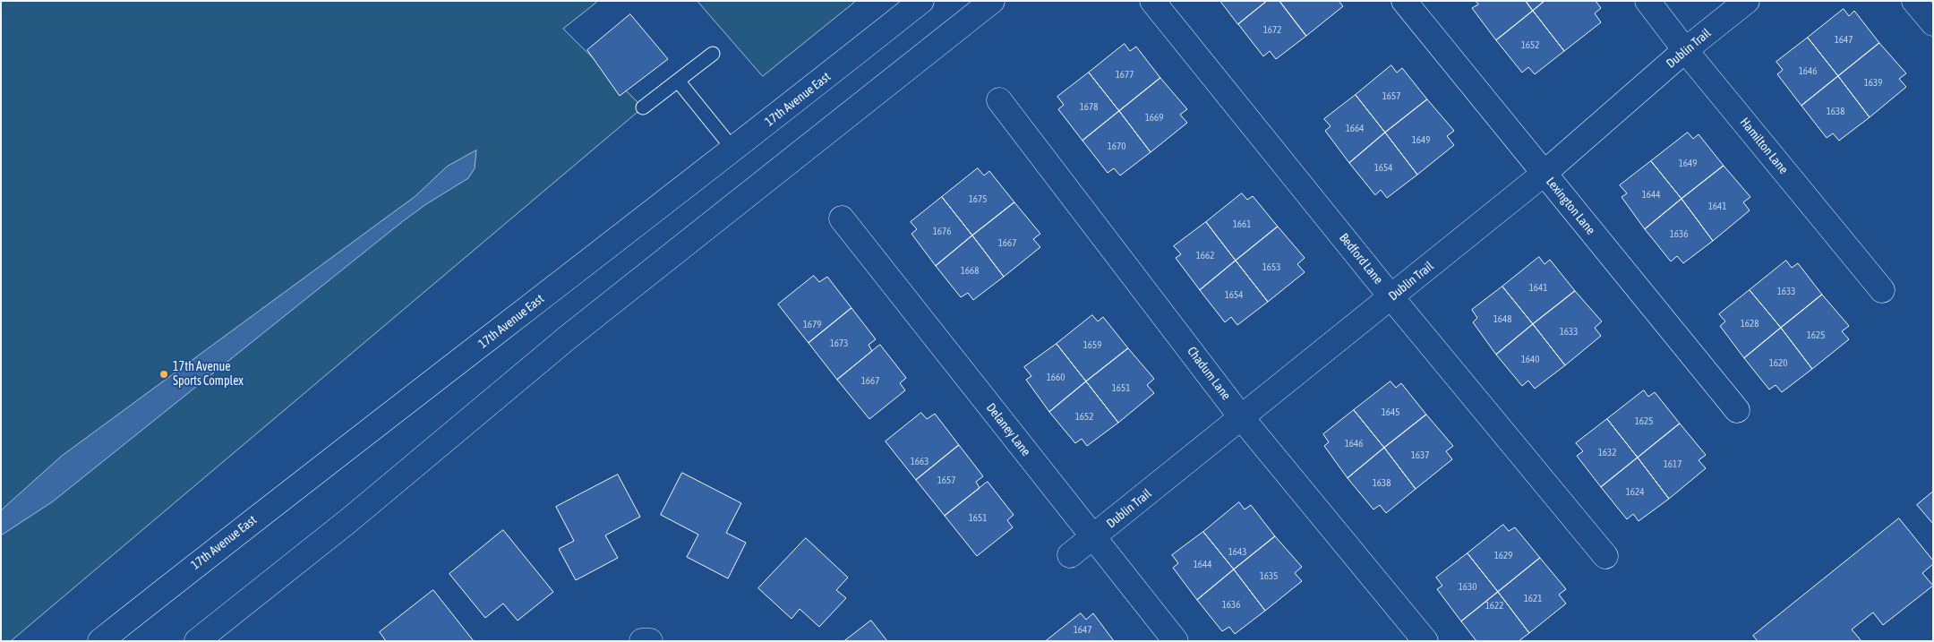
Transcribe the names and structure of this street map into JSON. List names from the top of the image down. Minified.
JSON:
{"streets":{"street":["Dublin Trail","17th Avenue East","Hamilton Lane","Lexington Lane","Bedford Lane","Chadum Lane","Delaney Lane"]},"crossings":[["Dublin Trail","Hamilton Lane"],["Dublin Trail","Lexington Lane"],["Dublin Trail","Bedford Lane"],["Dublin Trail","Chadum Lane"],["Dublin Trail","Delaney Lane"]],"places":["17th Avenue Sports Complex"],"house_numbers":["1672","1647","1652","1646","1677","1639","1657","1678","1638","1669","1664","1649","1670","1649","1654","1644","1675","1641","1661","1676","1636","1667","1662","1653","1668","1641","1633","1654","1648","1628","1679","1633","1625","1673","1659","1640","1620","1660","1667","1651","1645","1652","1625","1646","1632","1637","1663","1617","1657","1638","1624","1651","1643","1629","1644","1635","1630","1621","1636","1622","1647"]}
